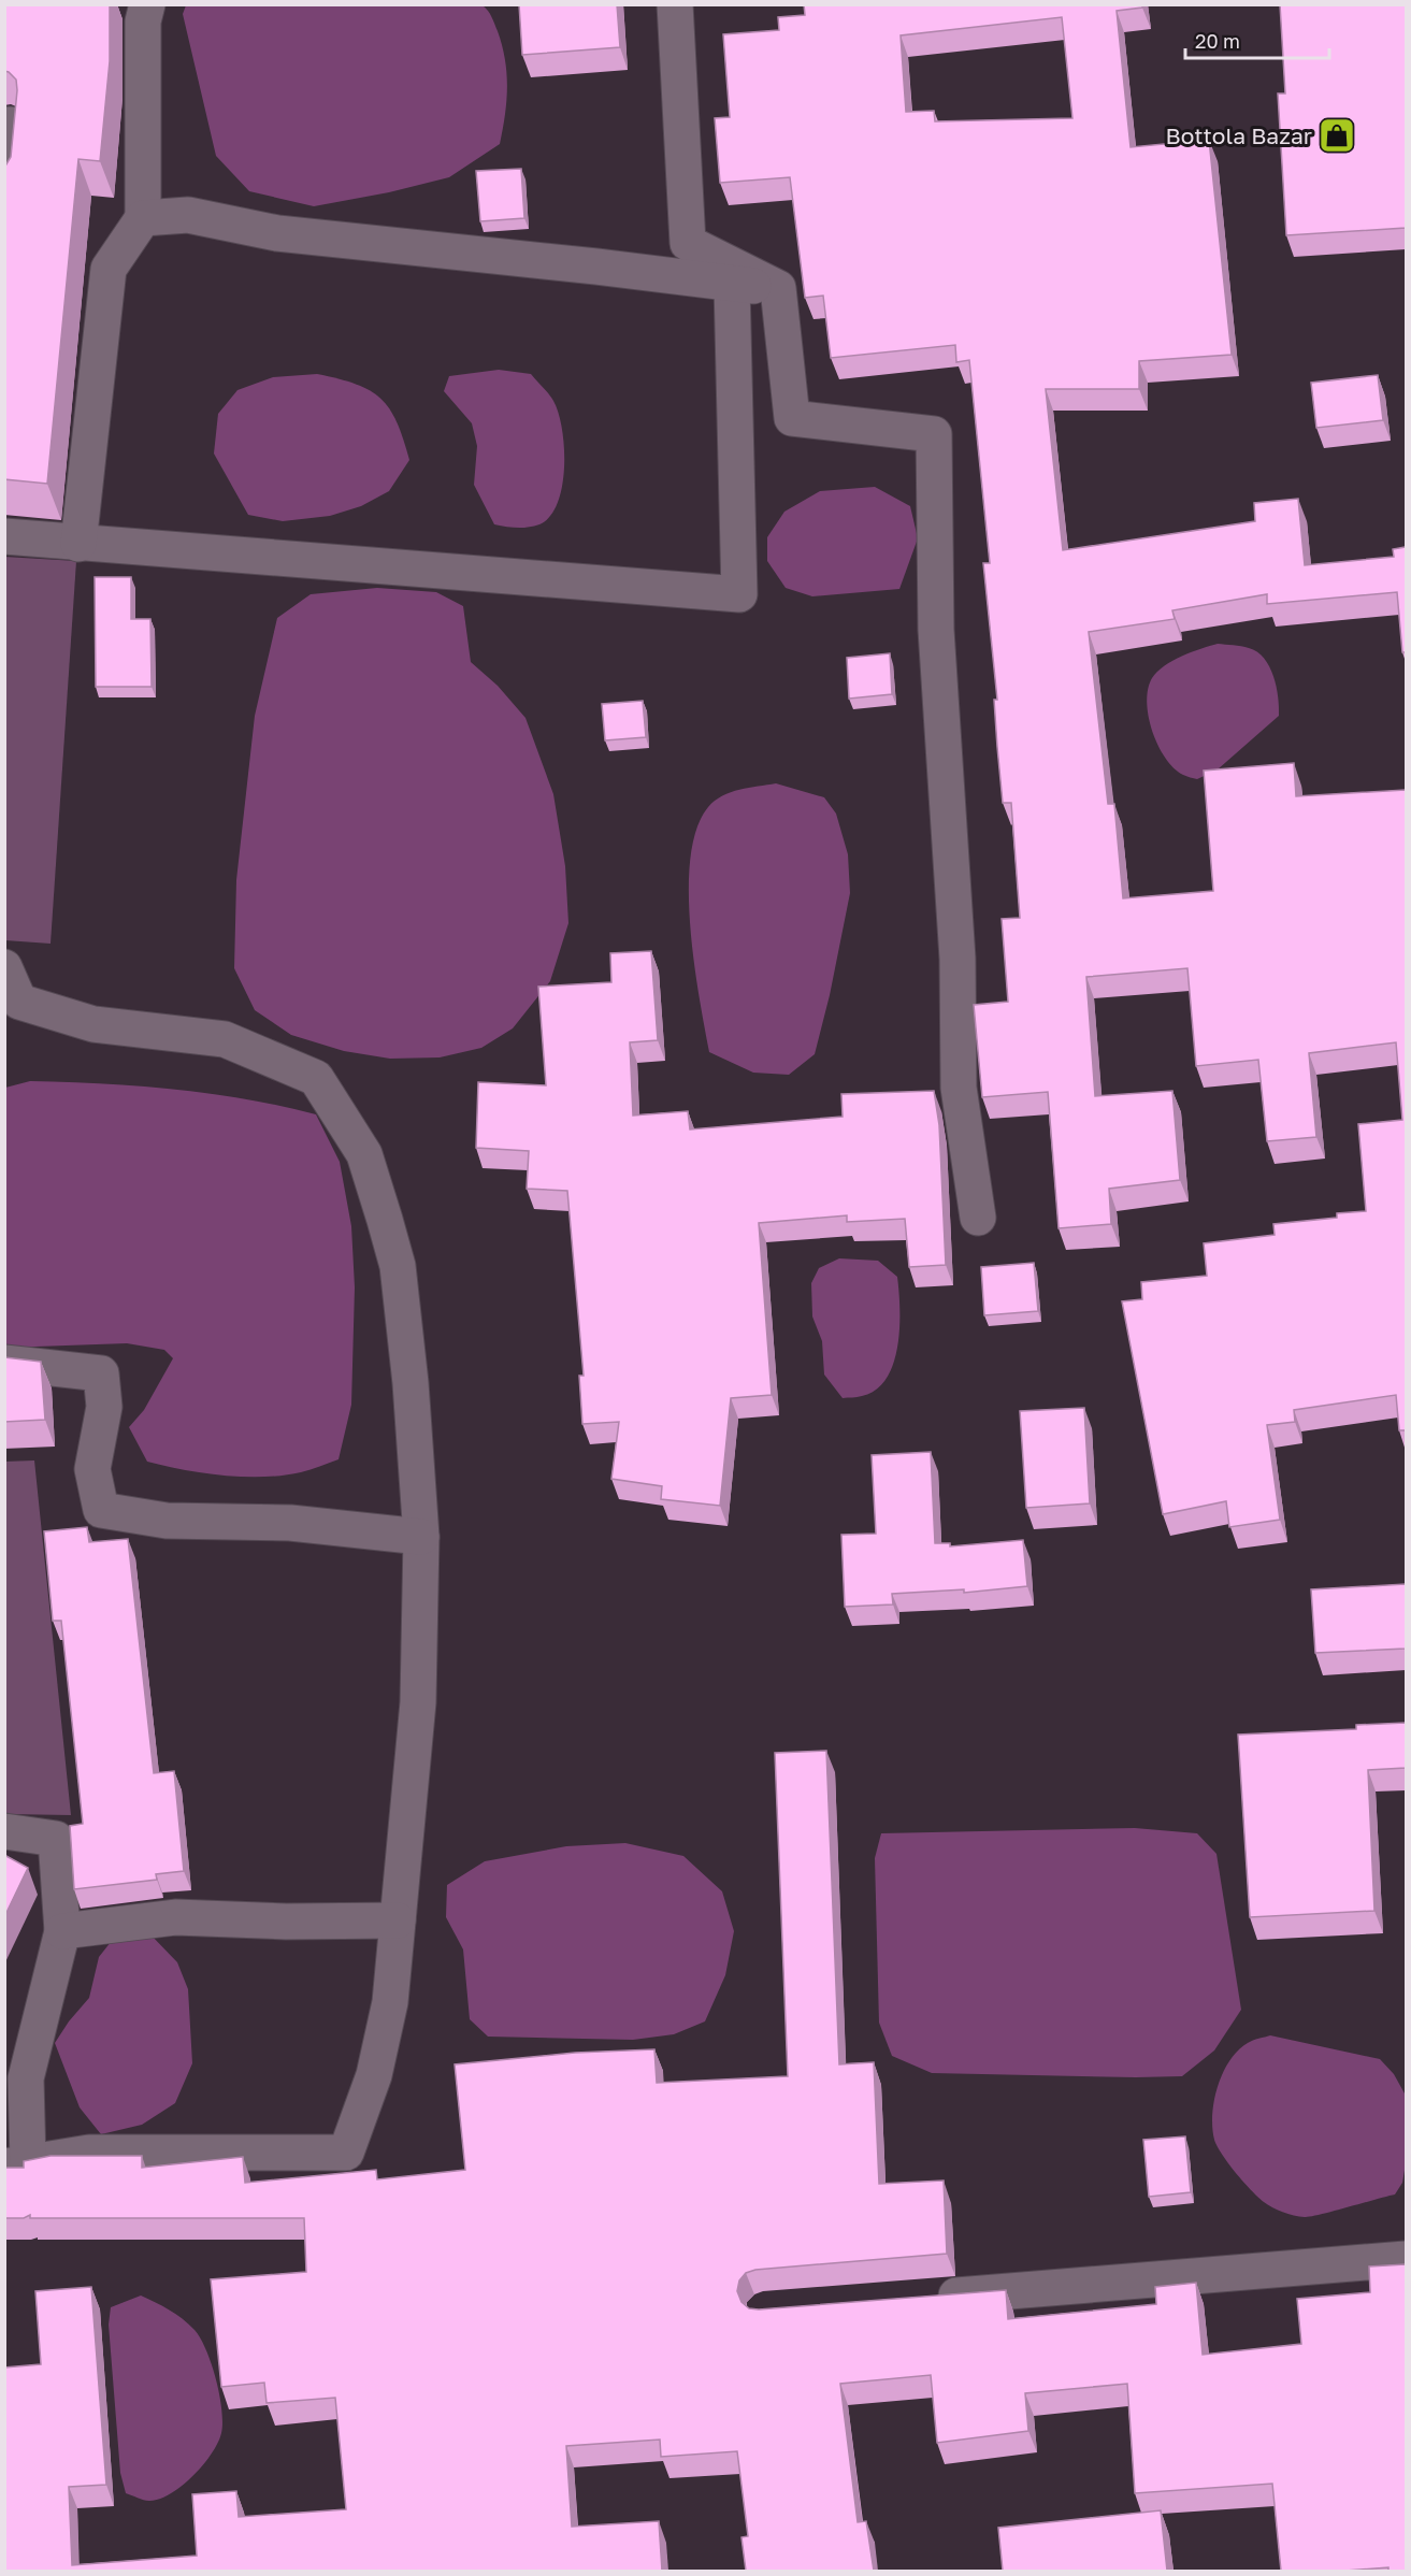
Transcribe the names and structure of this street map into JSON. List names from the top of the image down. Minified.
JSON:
{"places":{"shop":["Bottola Bazar"]},"scale_bar":"20 m"}
